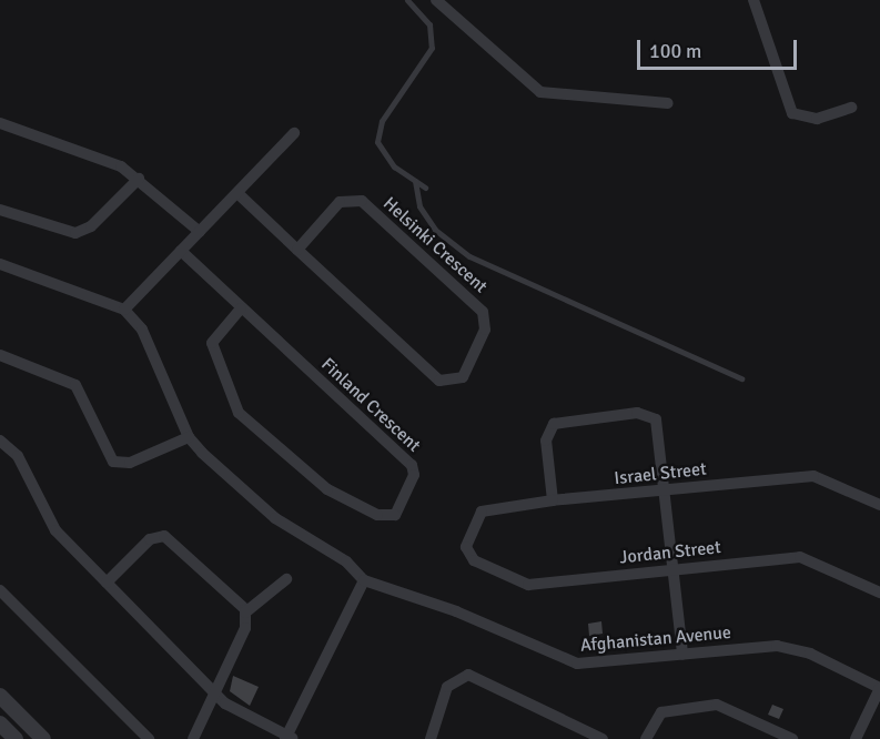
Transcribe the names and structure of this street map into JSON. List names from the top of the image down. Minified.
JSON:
{"streets":{"street":["Helsinki Crescent","Finland Crescent","Israel Street","Jordan Street","Afghanistan Avenue"]},"crossings":[["Israel Street","Jordan Street"]],"scale_bar":"100 m"}
